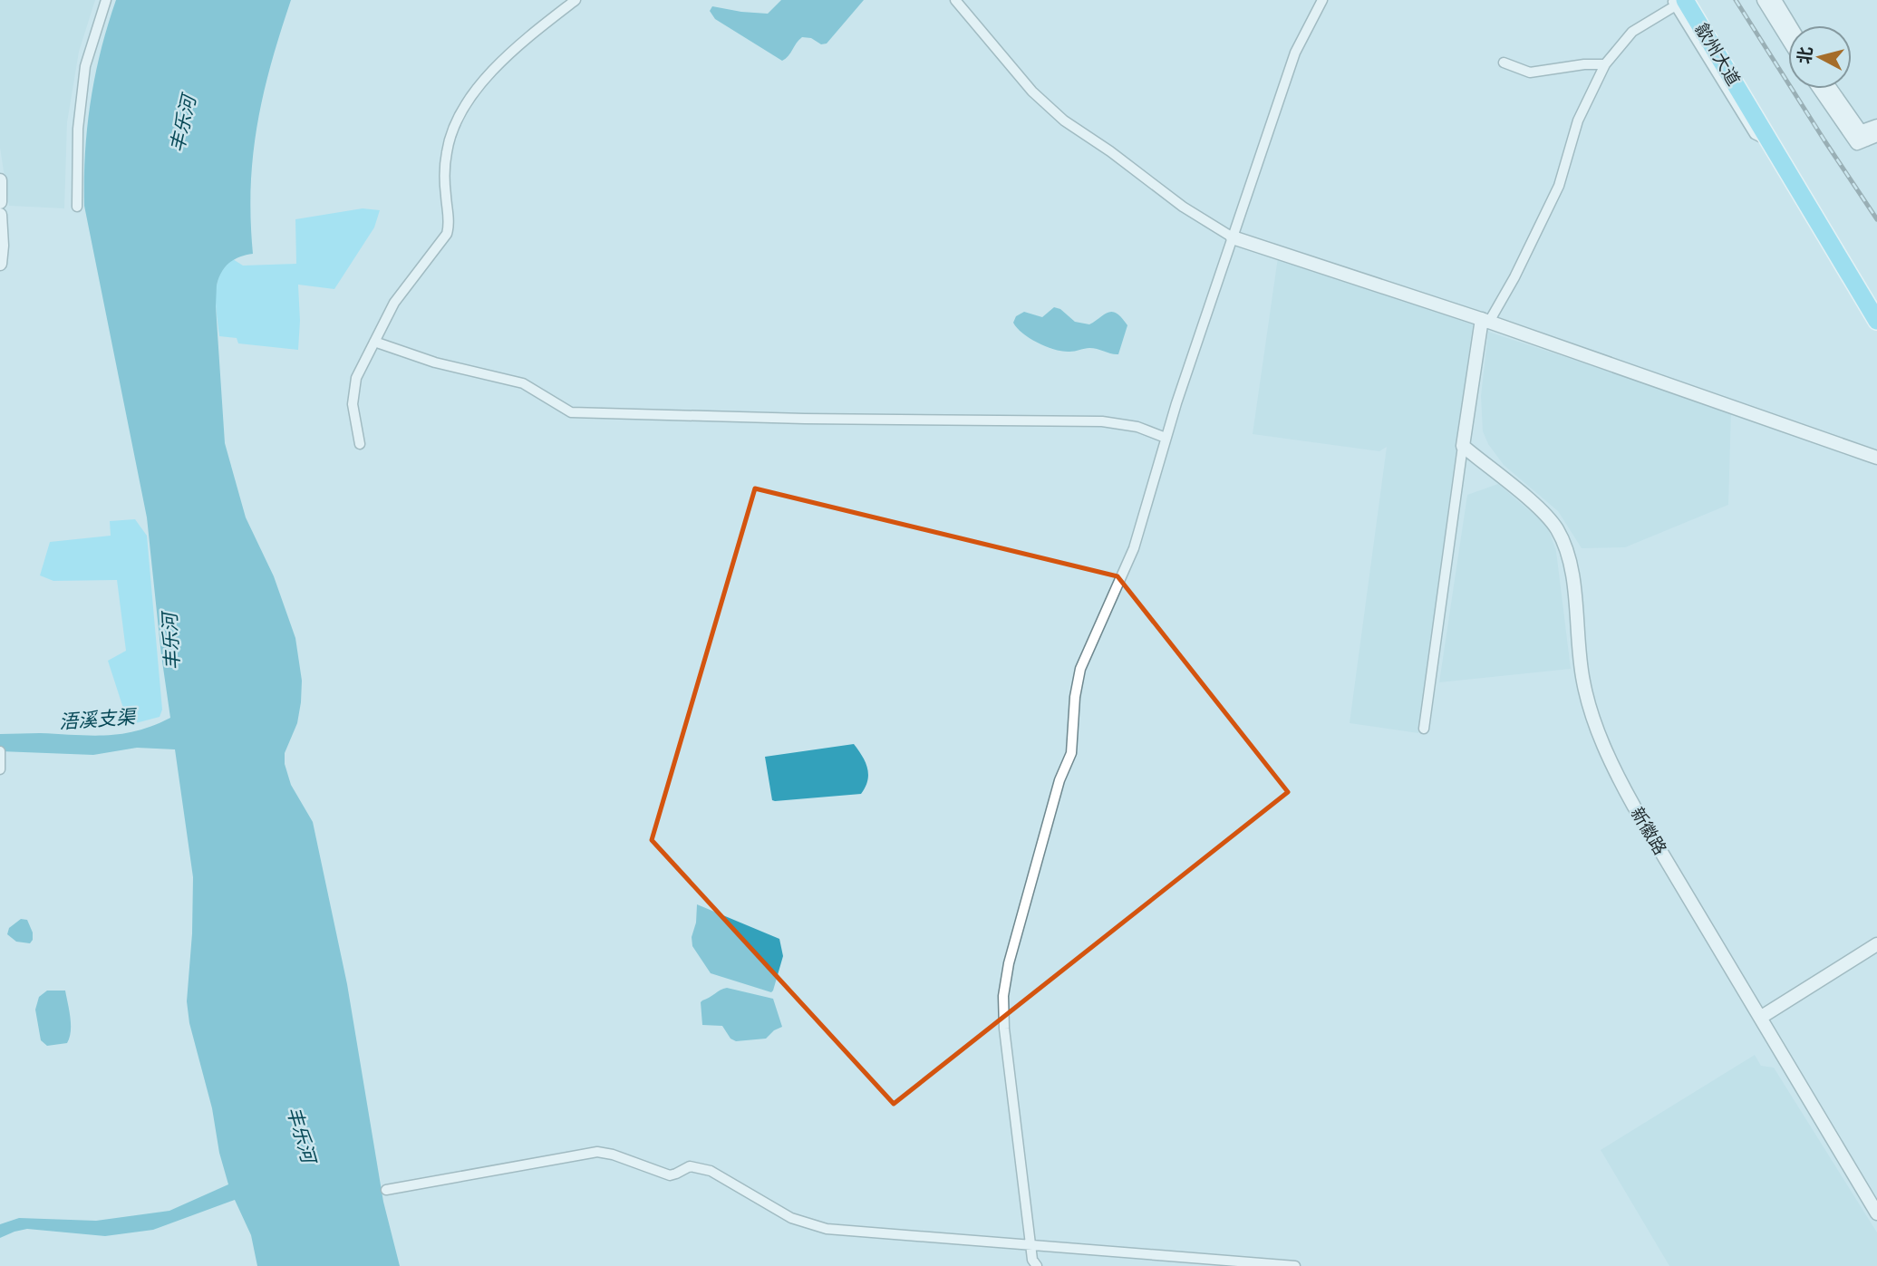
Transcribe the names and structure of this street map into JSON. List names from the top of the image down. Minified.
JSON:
{"streets":{"highway":["歙州大道"],"street":["新徽路"]},"water":["丰乐河","浯溪支渠"],"north":"left"}
